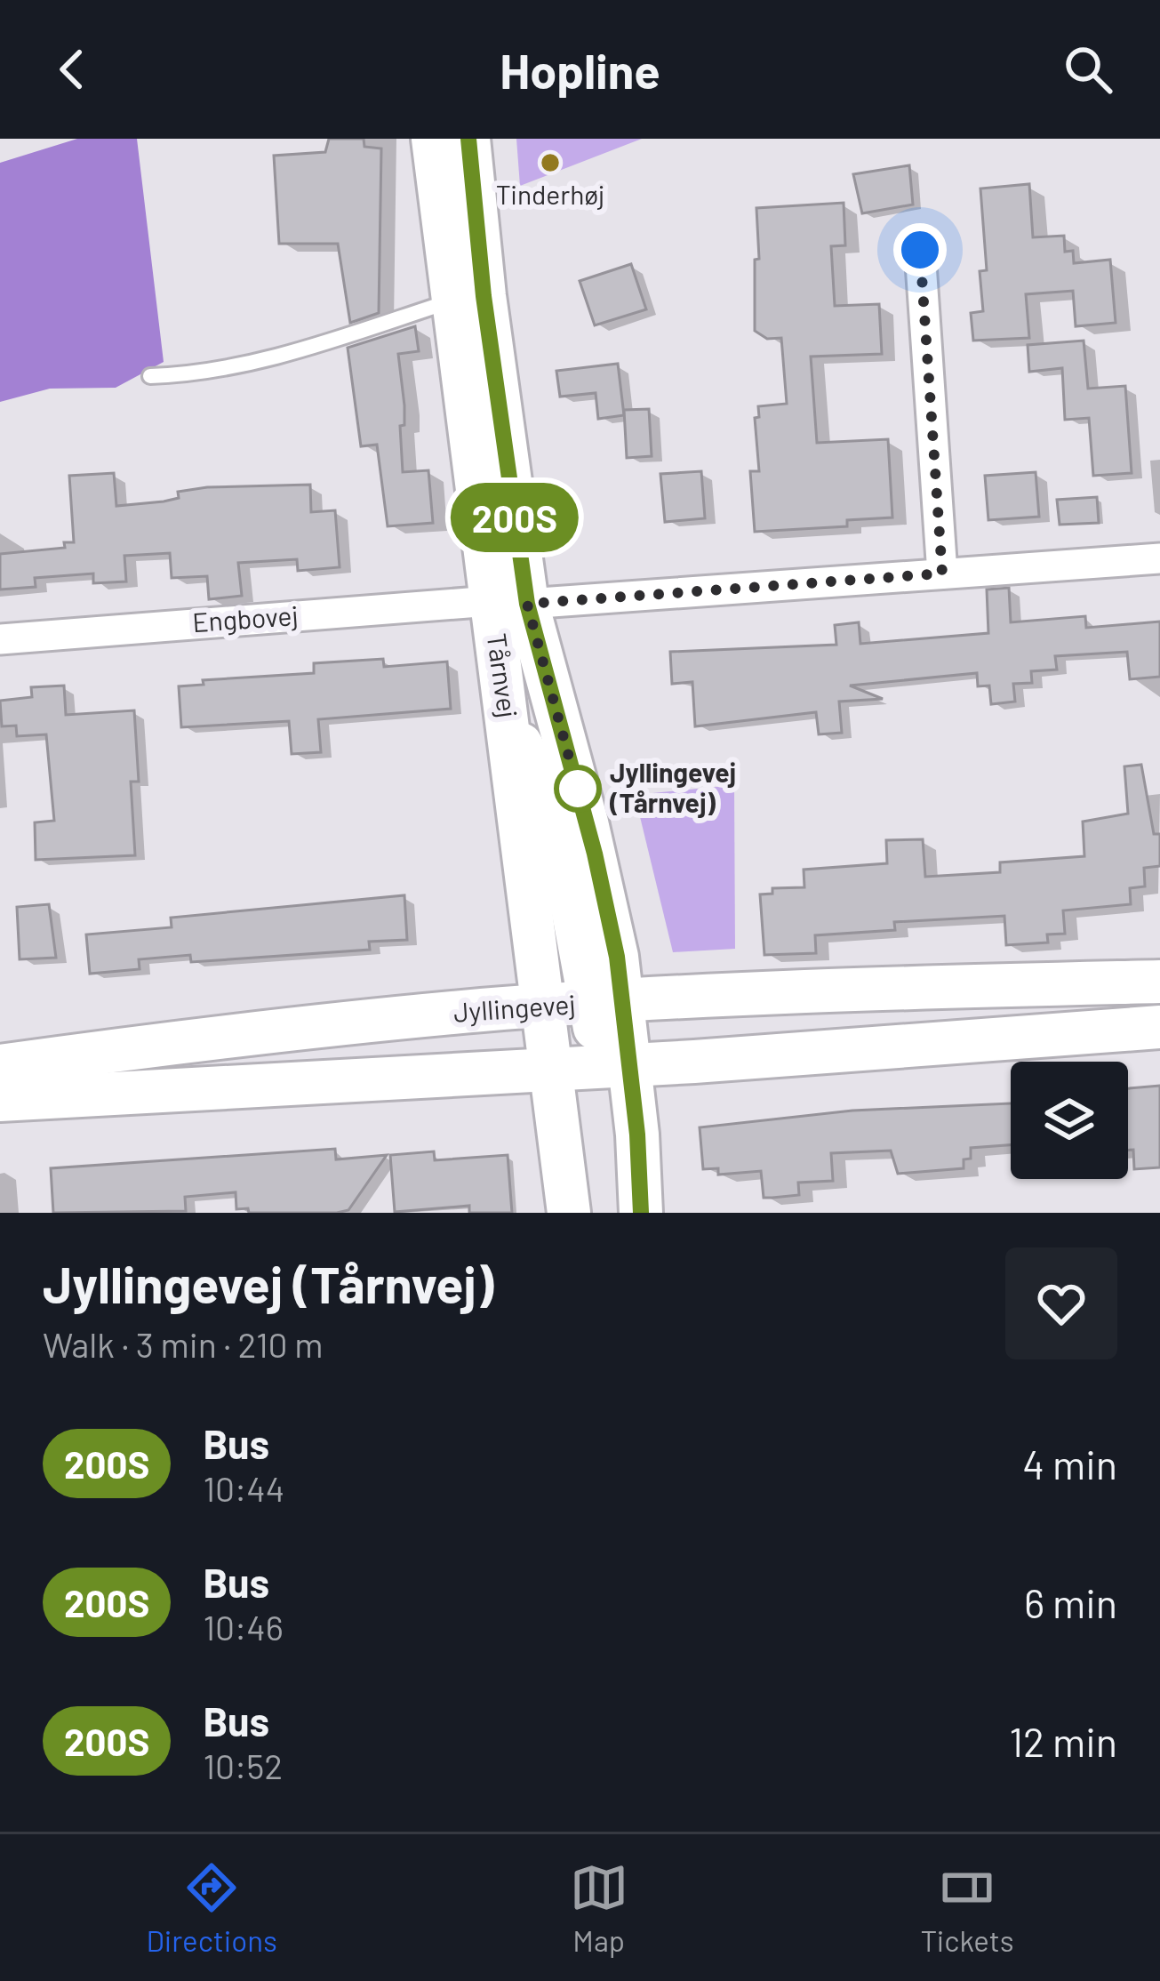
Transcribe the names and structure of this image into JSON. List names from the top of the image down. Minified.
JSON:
{"streets":{"street":["Engbovej","Tårnvej","Jyllingevej"]},"crossings":[["Engbovej","Tårnvej"],["Tårnvej","Jyllingevej"]],"places":["Tinderhøj","Jyllingevej (Tårnvej)"],"lines":["bus line 200S"],"page":{"header":"Hopline","on_map":"200S","heading":["Jyllingevej (Tårnvej)","Walk · 3 min · 210 m"],"list":[{"mark":"200S","name":"Bus","note":"10:44","value":"4 min"},{"mark":"200S","name":"Bus","note":"10:46","value":"6 min"},{"mark":"200S","name":"Bus","note":"10:52","value":"12 min"}],"tabs":["Directions","Map","Tickets"]}}
